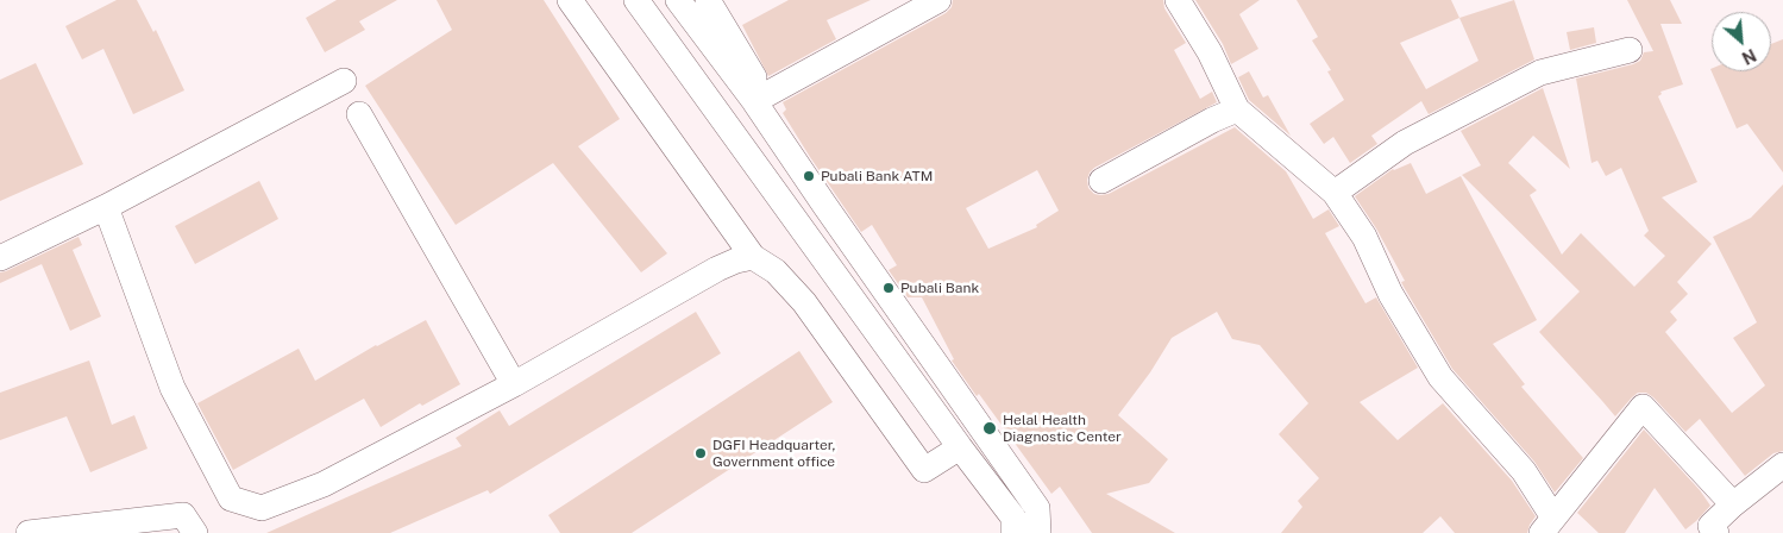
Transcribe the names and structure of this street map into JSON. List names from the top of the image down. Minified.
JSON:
{"places":["Pubali Bank ATM","Pubali Bank","Helal Health Diagnostic Center","DGFI Headquarter, Government office"],"north":"bottom right"}
